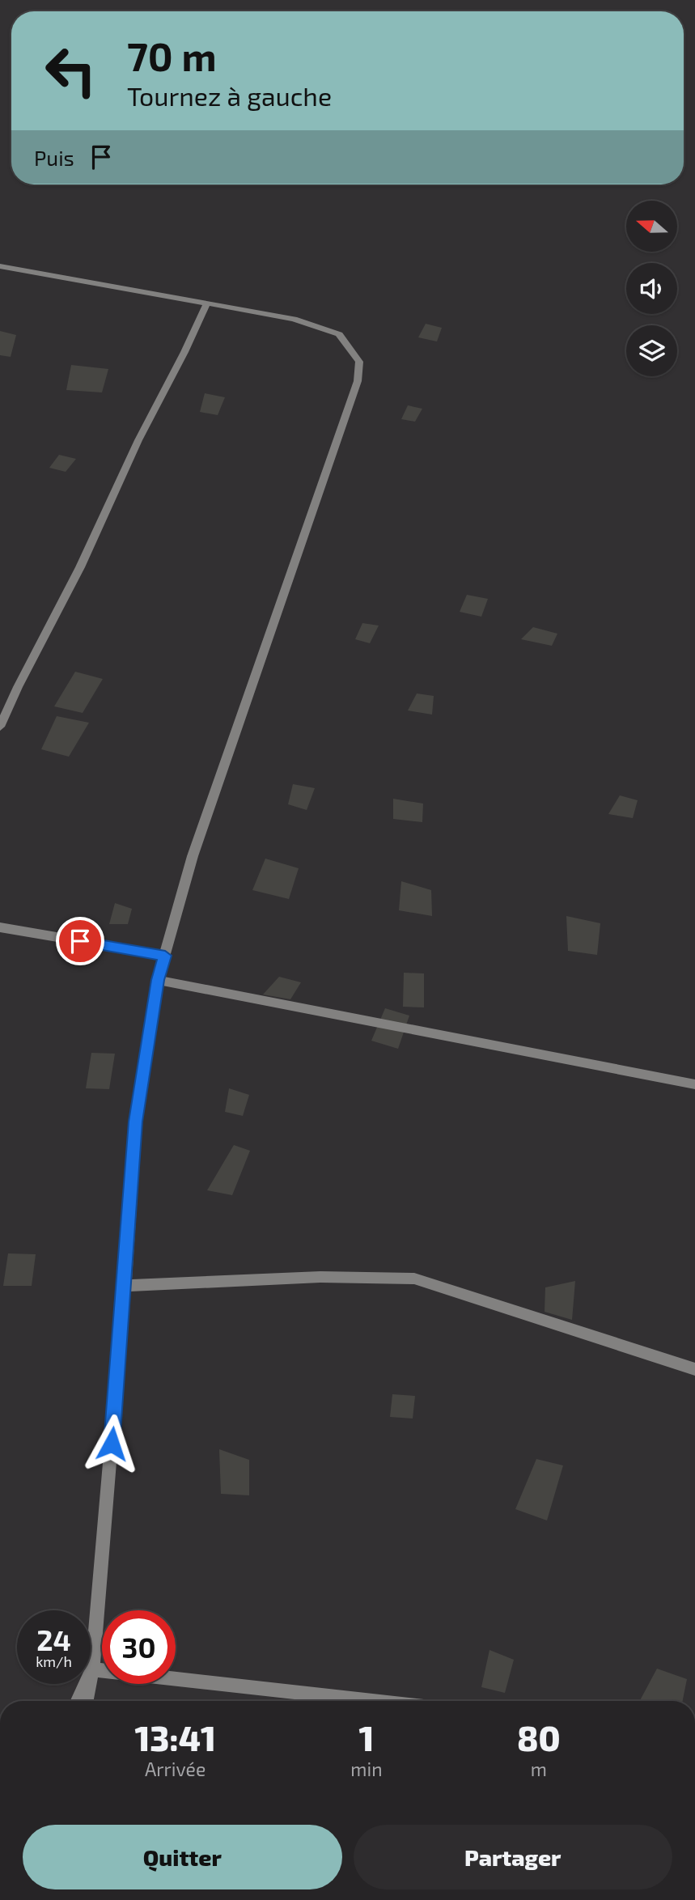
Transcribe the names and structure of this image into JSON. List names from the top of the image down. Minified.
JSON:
{"north":"left","page":{"turn":["70 m","Tournez à gauche"],"then":"Puis","speed":"24 km/h","limit":"30","eta":["13:41","Arrivée","1","min","80","m"],"buttons":["Quitter","Partager"]}}
